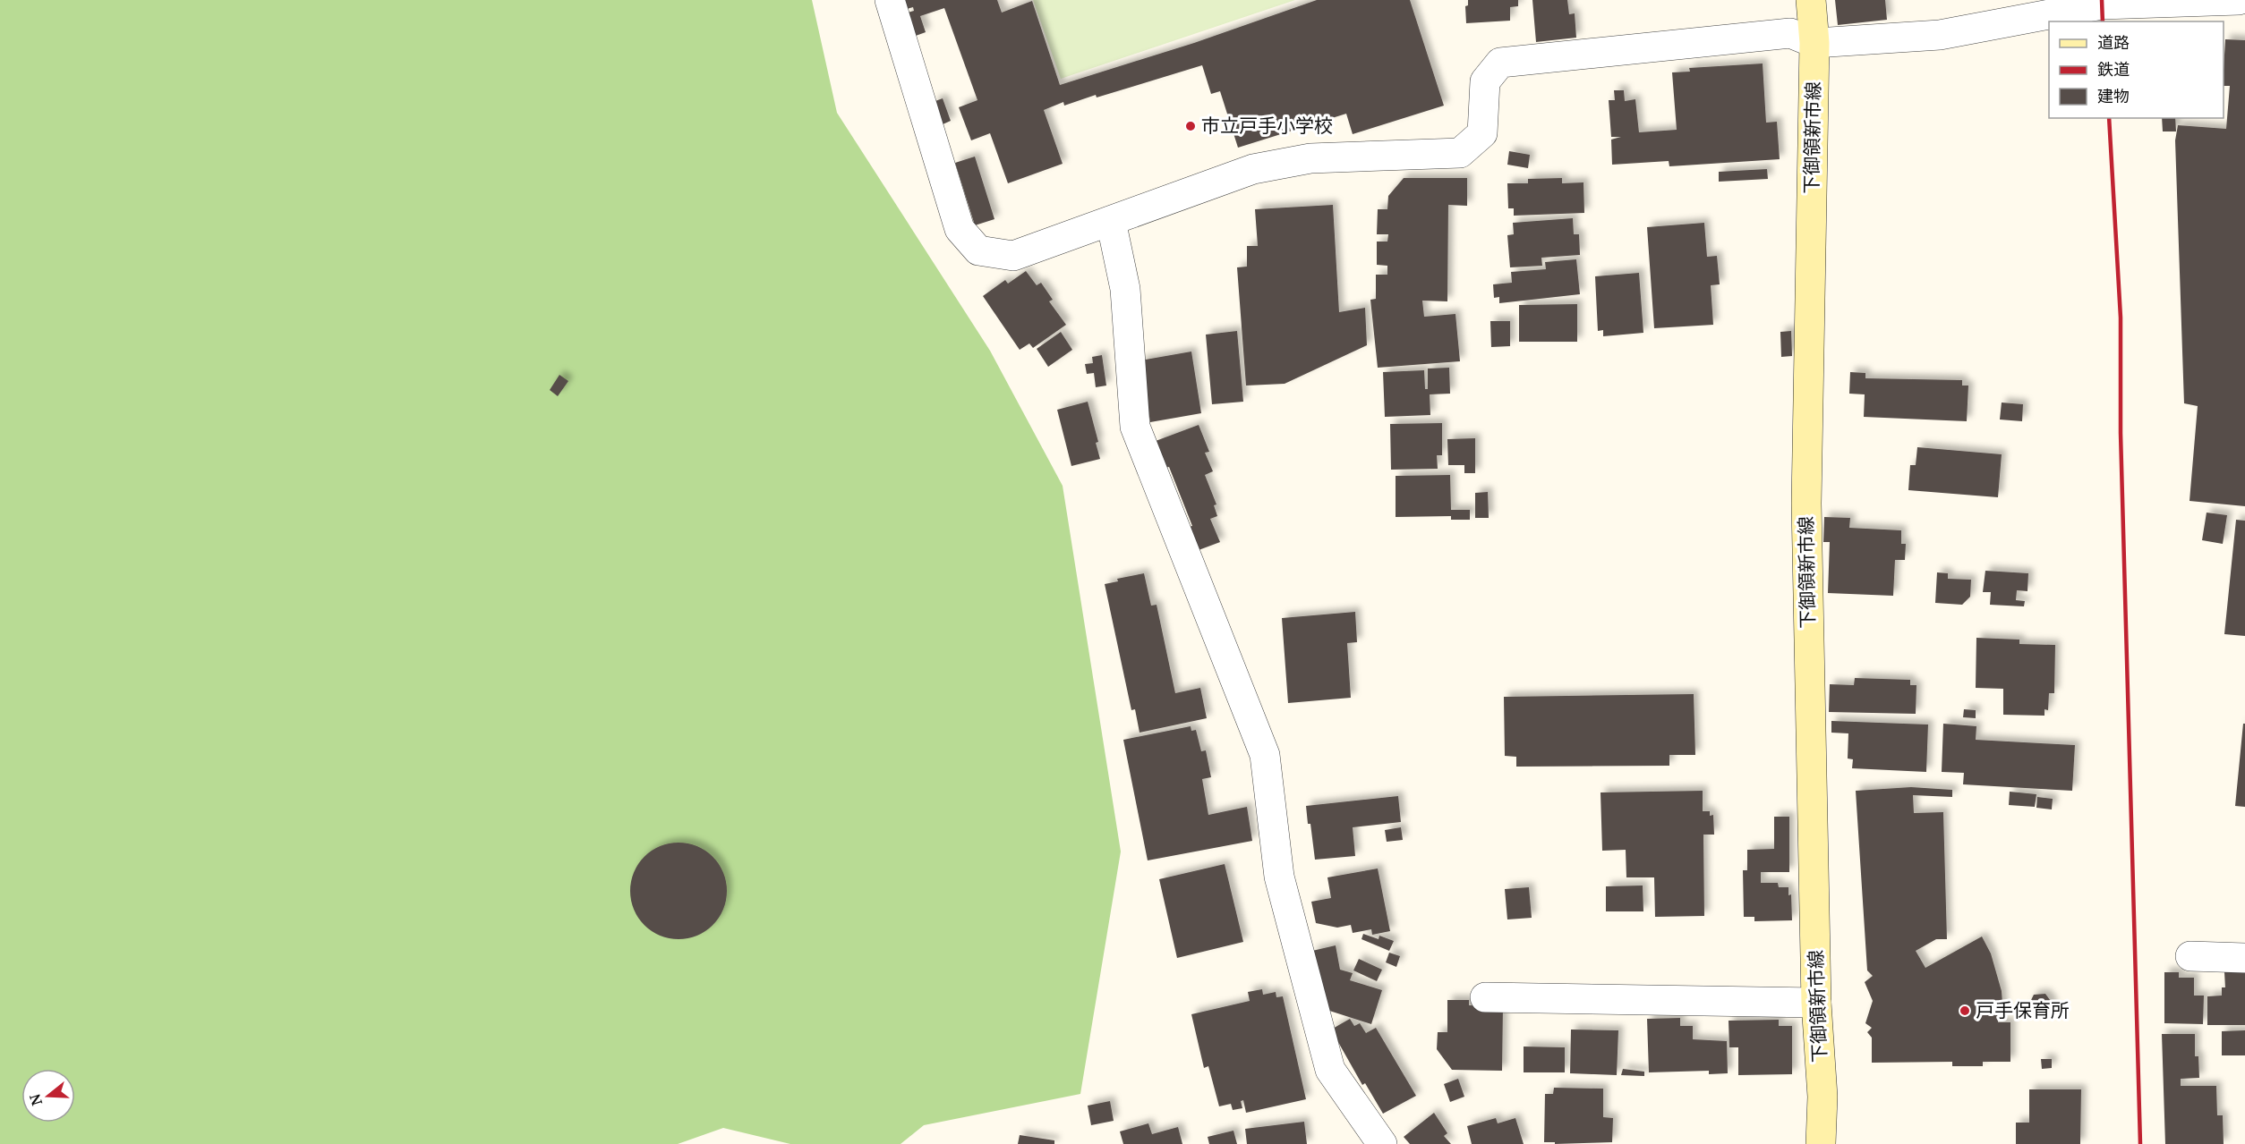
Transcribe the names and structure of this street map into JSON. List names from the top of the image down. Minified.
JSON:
{"streets":{"main road":["下御領新市線"]},"places":["市立戸手小学校","戸手保育所"],"legend":["道路","鉄道","建物"],"north":"left"}
